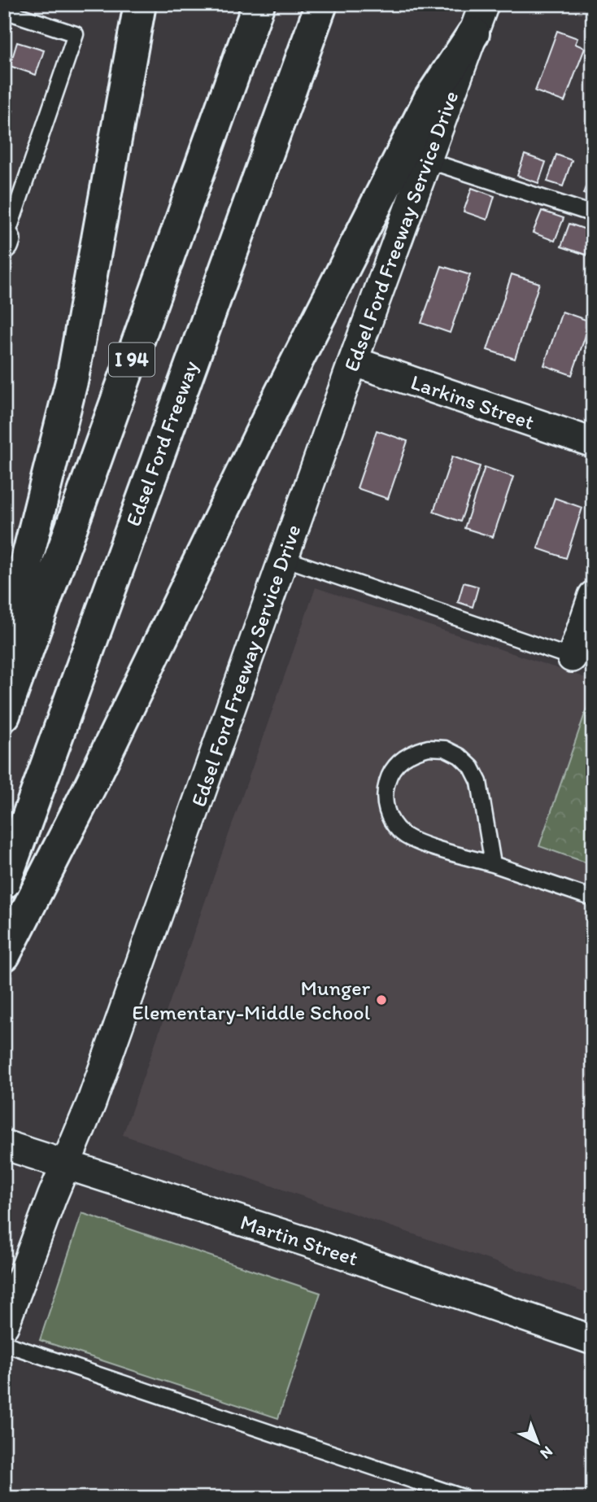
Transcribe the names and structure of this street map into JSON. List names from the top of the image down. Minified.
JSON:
{"streets":{"highway":["I 94","Edsel Ford Freeway"],"street":["Edsel Ford Freeway Service Drive","Larkins Street","Martin Street"]},"crossings":[["Edsel Ford Freeway Service Drive","Larkins Street"],["Edsel Ford Freeway Service Drive","Martin Street"]],"places":["Munger Elementary-Middle School"],"north":"bottom right"}
